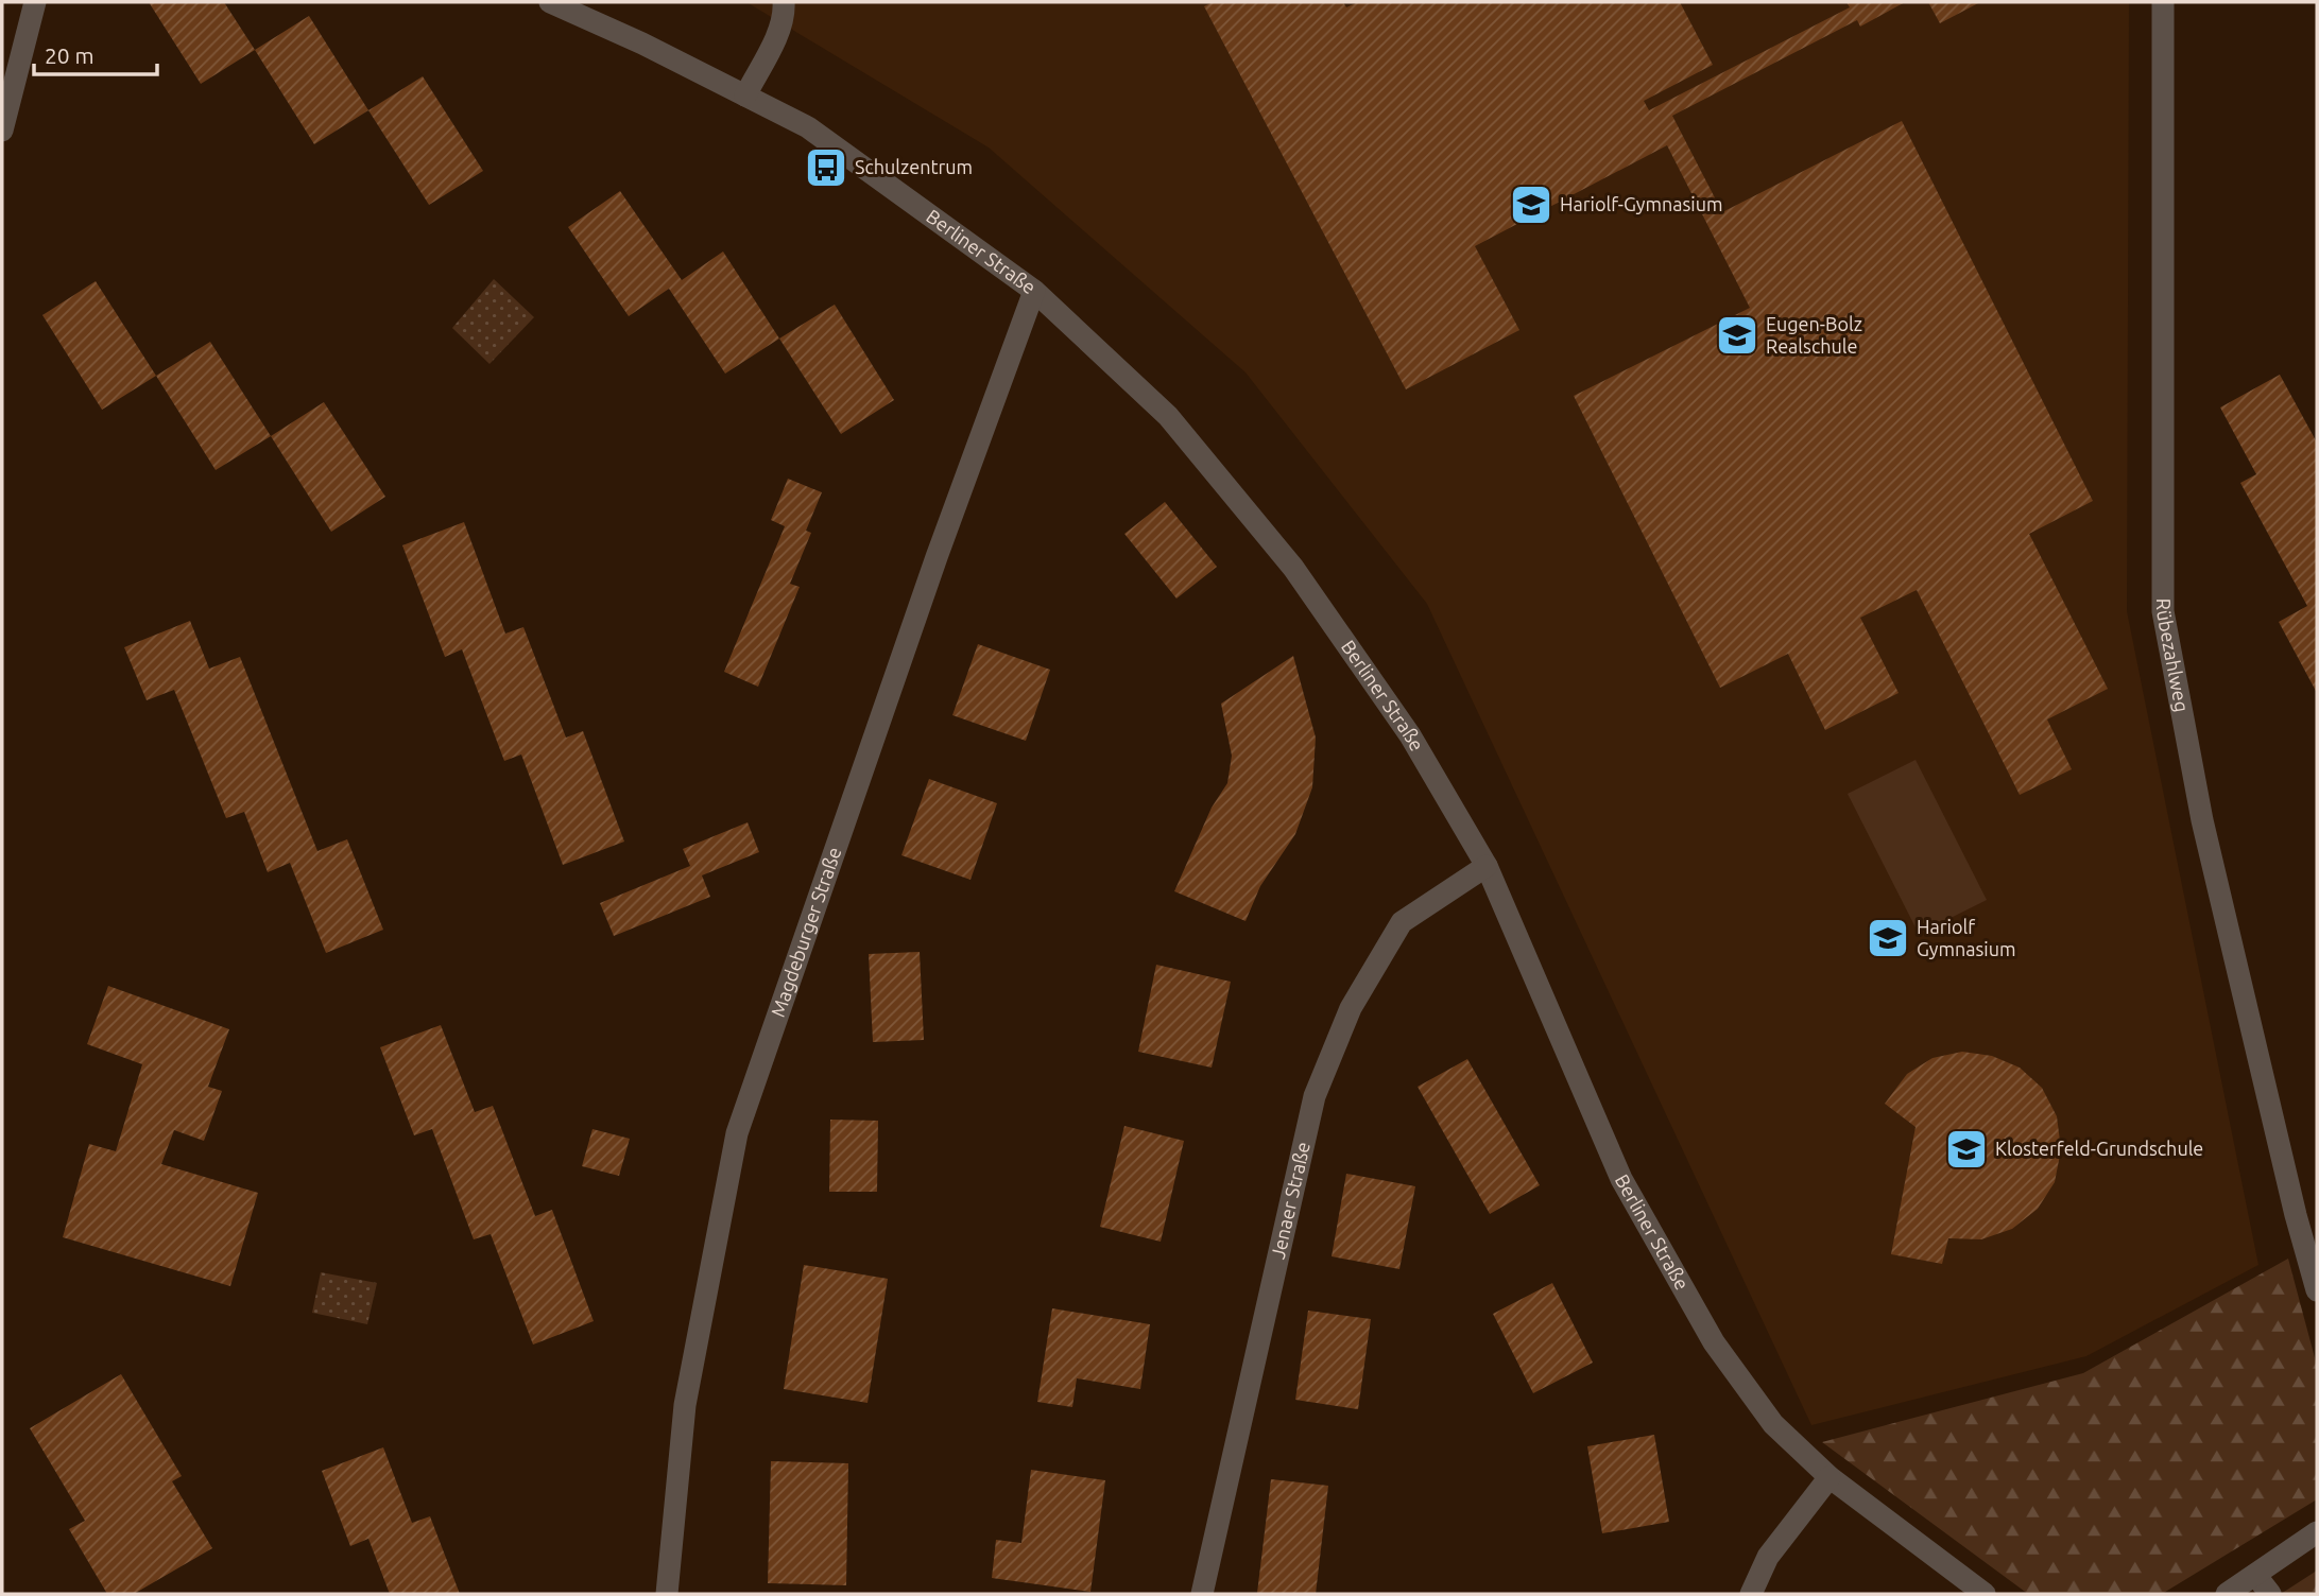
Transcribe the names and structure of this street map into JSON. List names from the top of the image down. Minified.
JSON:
{"streets":{"street":["Berliner Straße","Rübezahlweg","Magdeburger Straße","Jenaer Straße"]},"crossings":[["Berliner Straße","Magdeburger Straße"],["Berliner Straße","Jenaer Straße"]],"places":{"bus stop":["Schulzentrum"],"school or university":["Hariolf-Gymnasium","Eugen-Bolz Realschule","Hariolf Gymnasium","Klosterfeld-Grundschule"]},"scale_bar":"20 m"}
